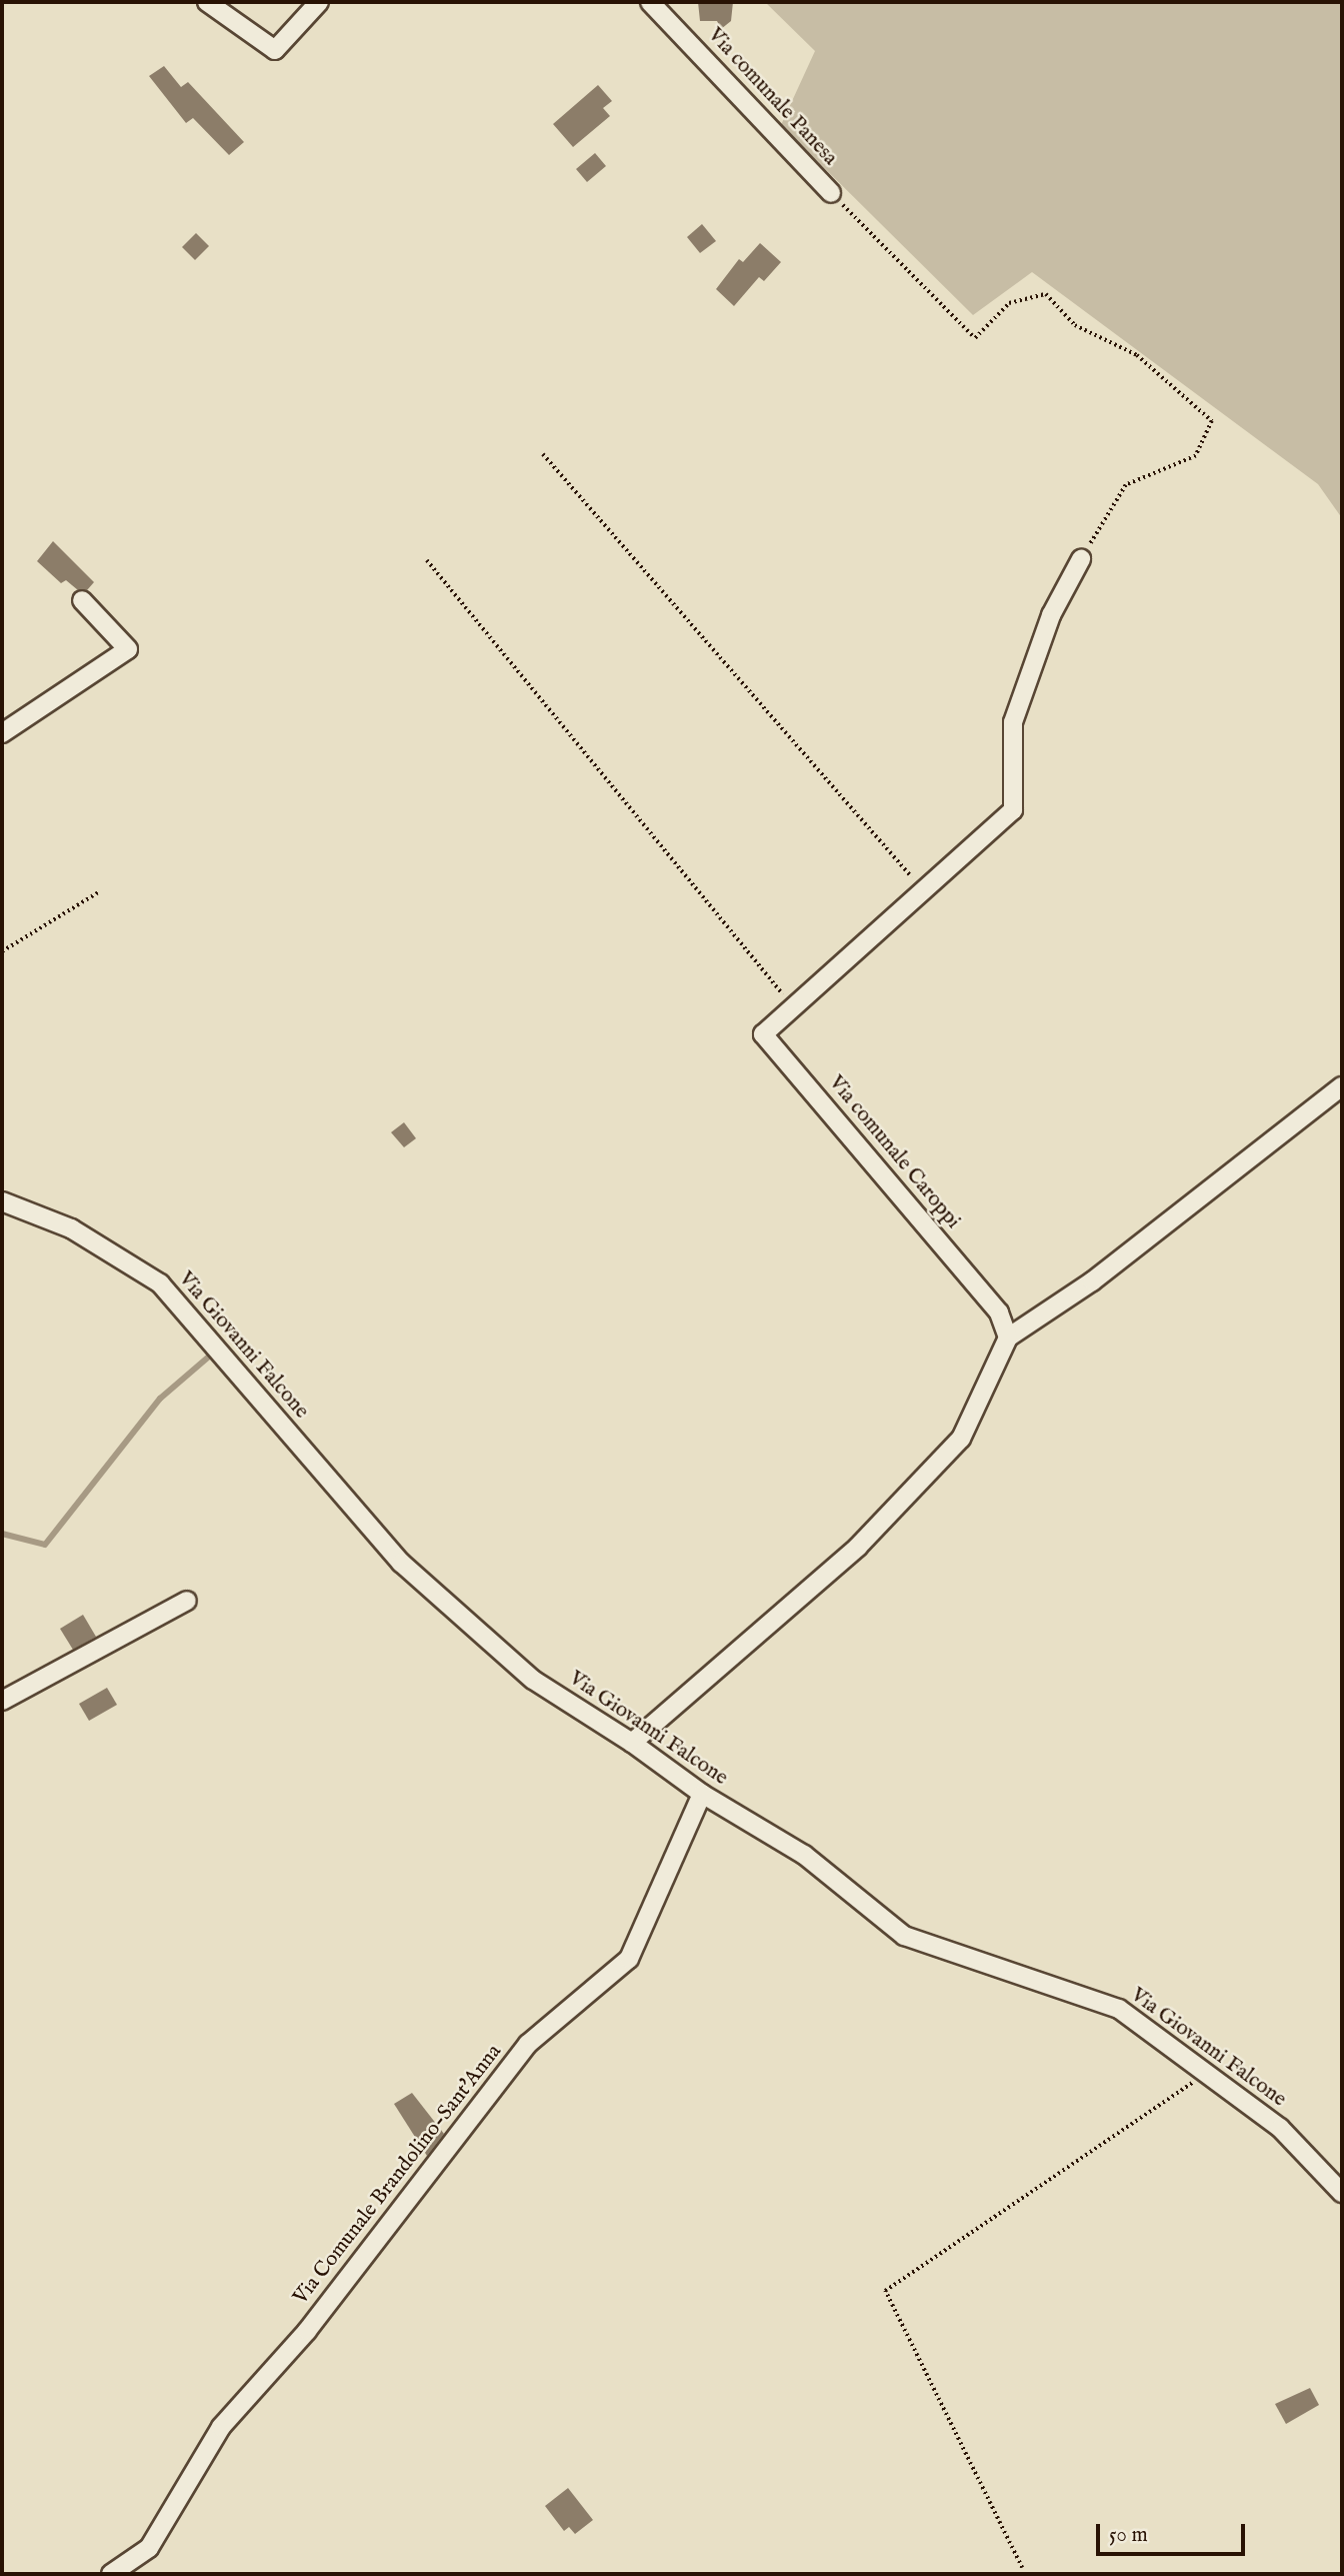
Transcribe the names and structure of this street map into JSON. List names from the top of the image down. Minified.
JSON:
{"streets":{"street":["Via comunale Panesa","Via comunale Caroppi","Via Giovanni Falcone","Via Comunale Brandolino-Sant'Anna"]},"crossings":[["Via Giovanni Falcone","Via Comunale Brandolino-Sant'Anna"]],"scale_bar":"50 m"}
